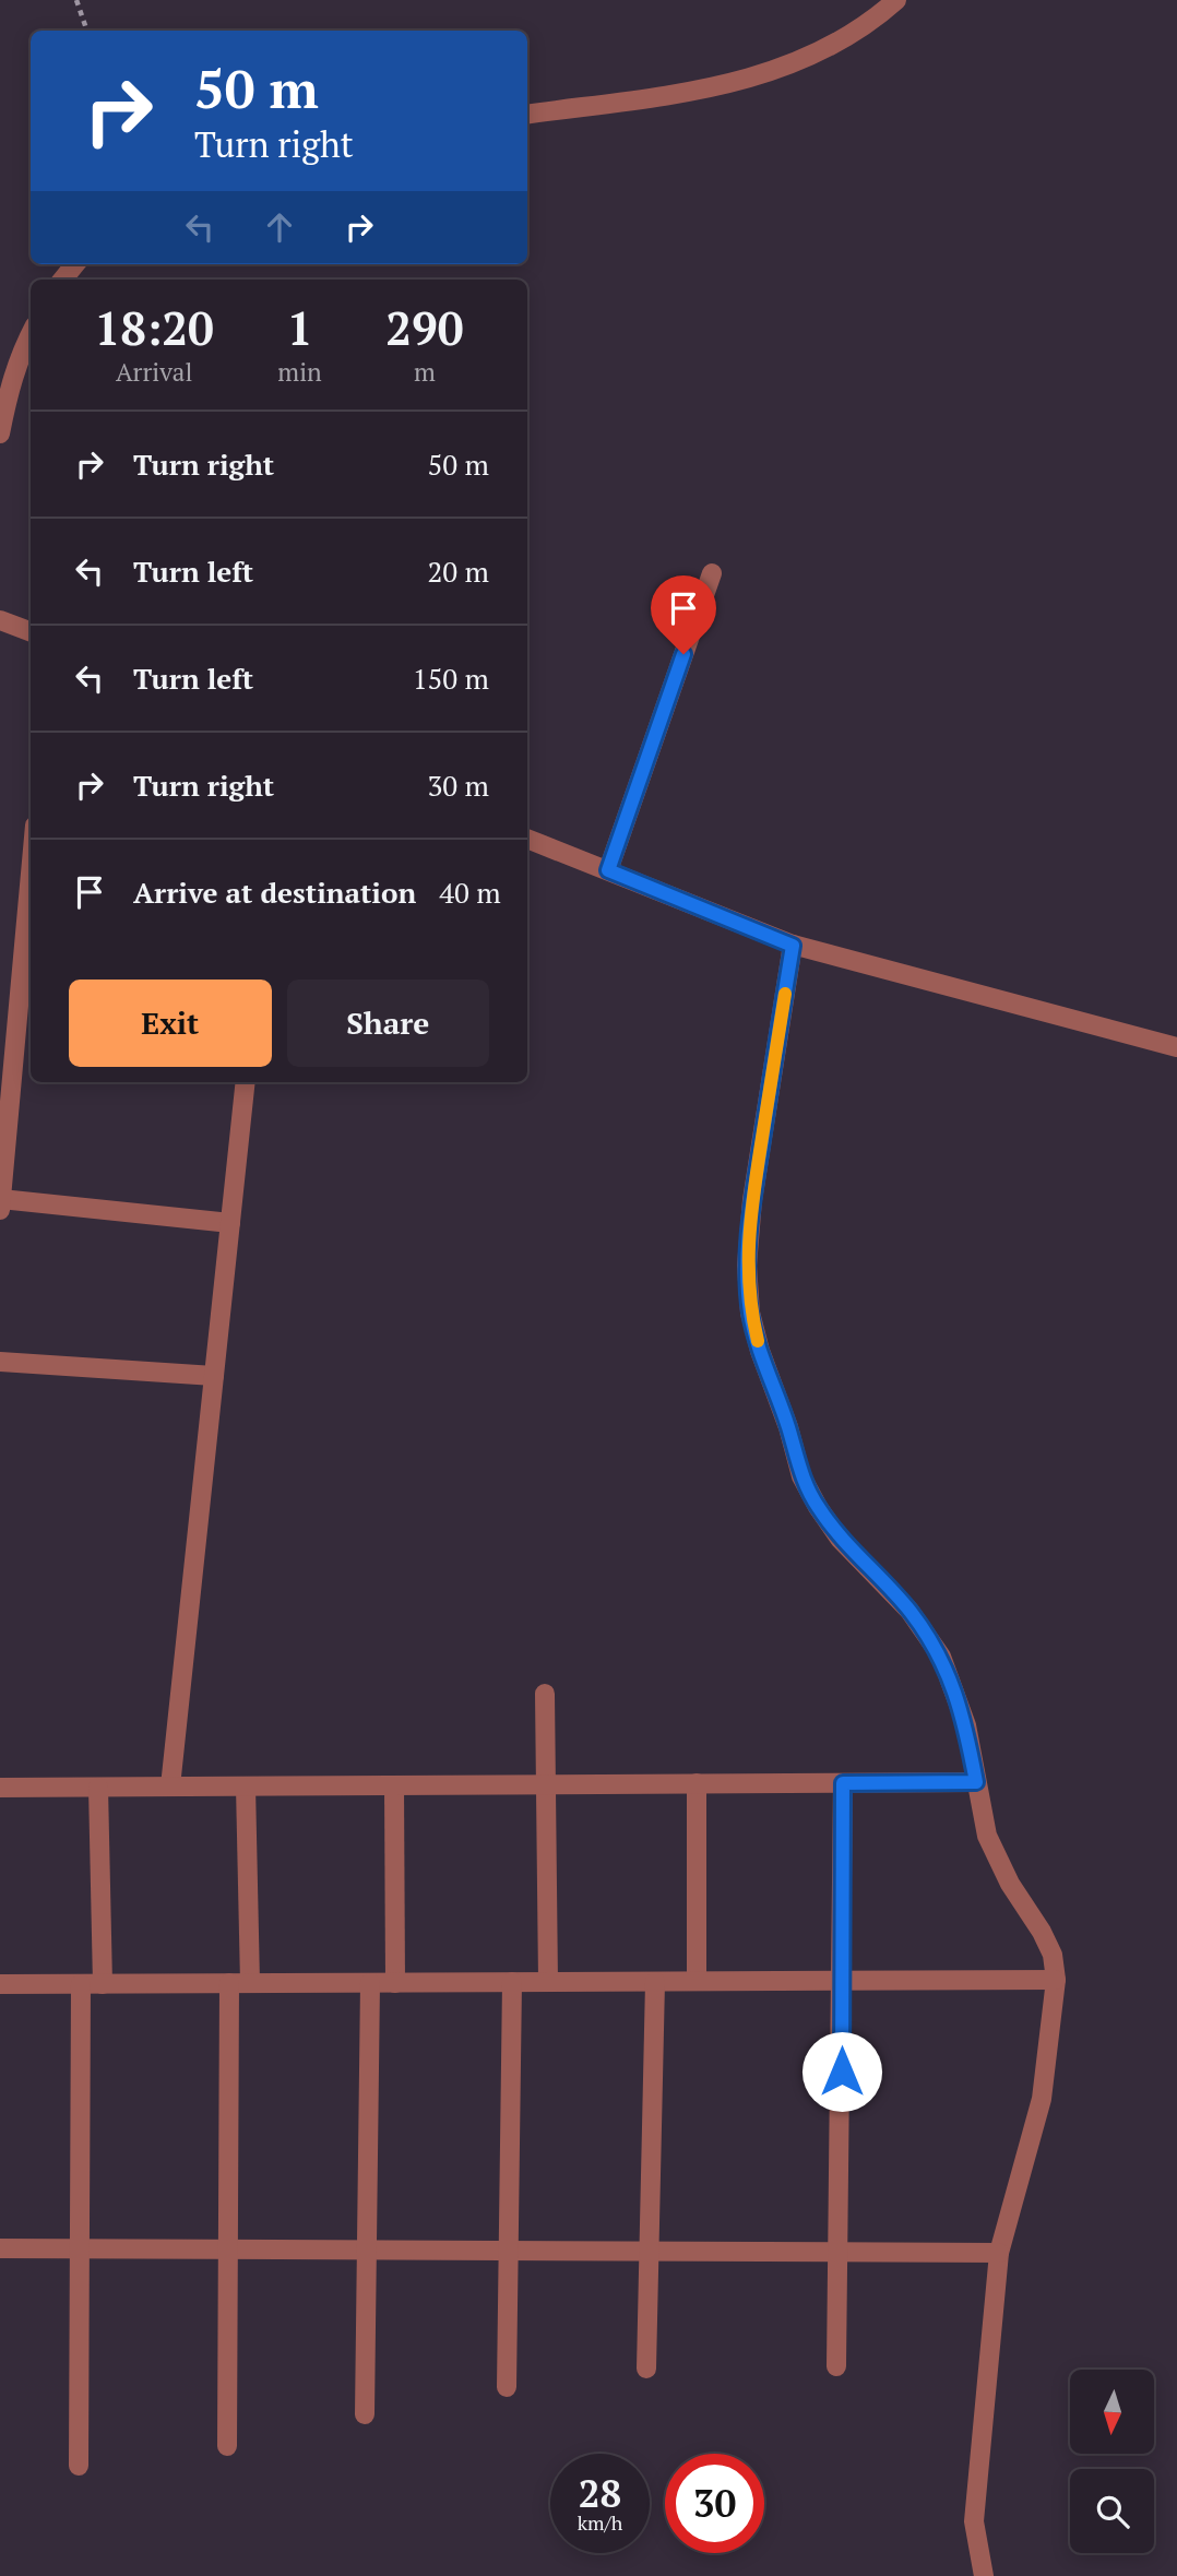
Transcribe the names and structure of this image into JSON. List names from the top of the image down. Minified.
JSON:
{"north":"bottom","page":{"turn":["50 m","Turn right"],"eta":["18:20","Arrival","1","min","290","m"],"list":[{"name":"Turn right","value":"50 m"},{"name":"Turn left","value":"20 m"},{"name":"Turn left","value":"150 m"},{"name":"Turn right","value":"30 m"},{"name":"Arrive at destination","value":"40 m"}],"buttons":["Exit","Share"],"speed":"28 km/h","limit":"30"}}
